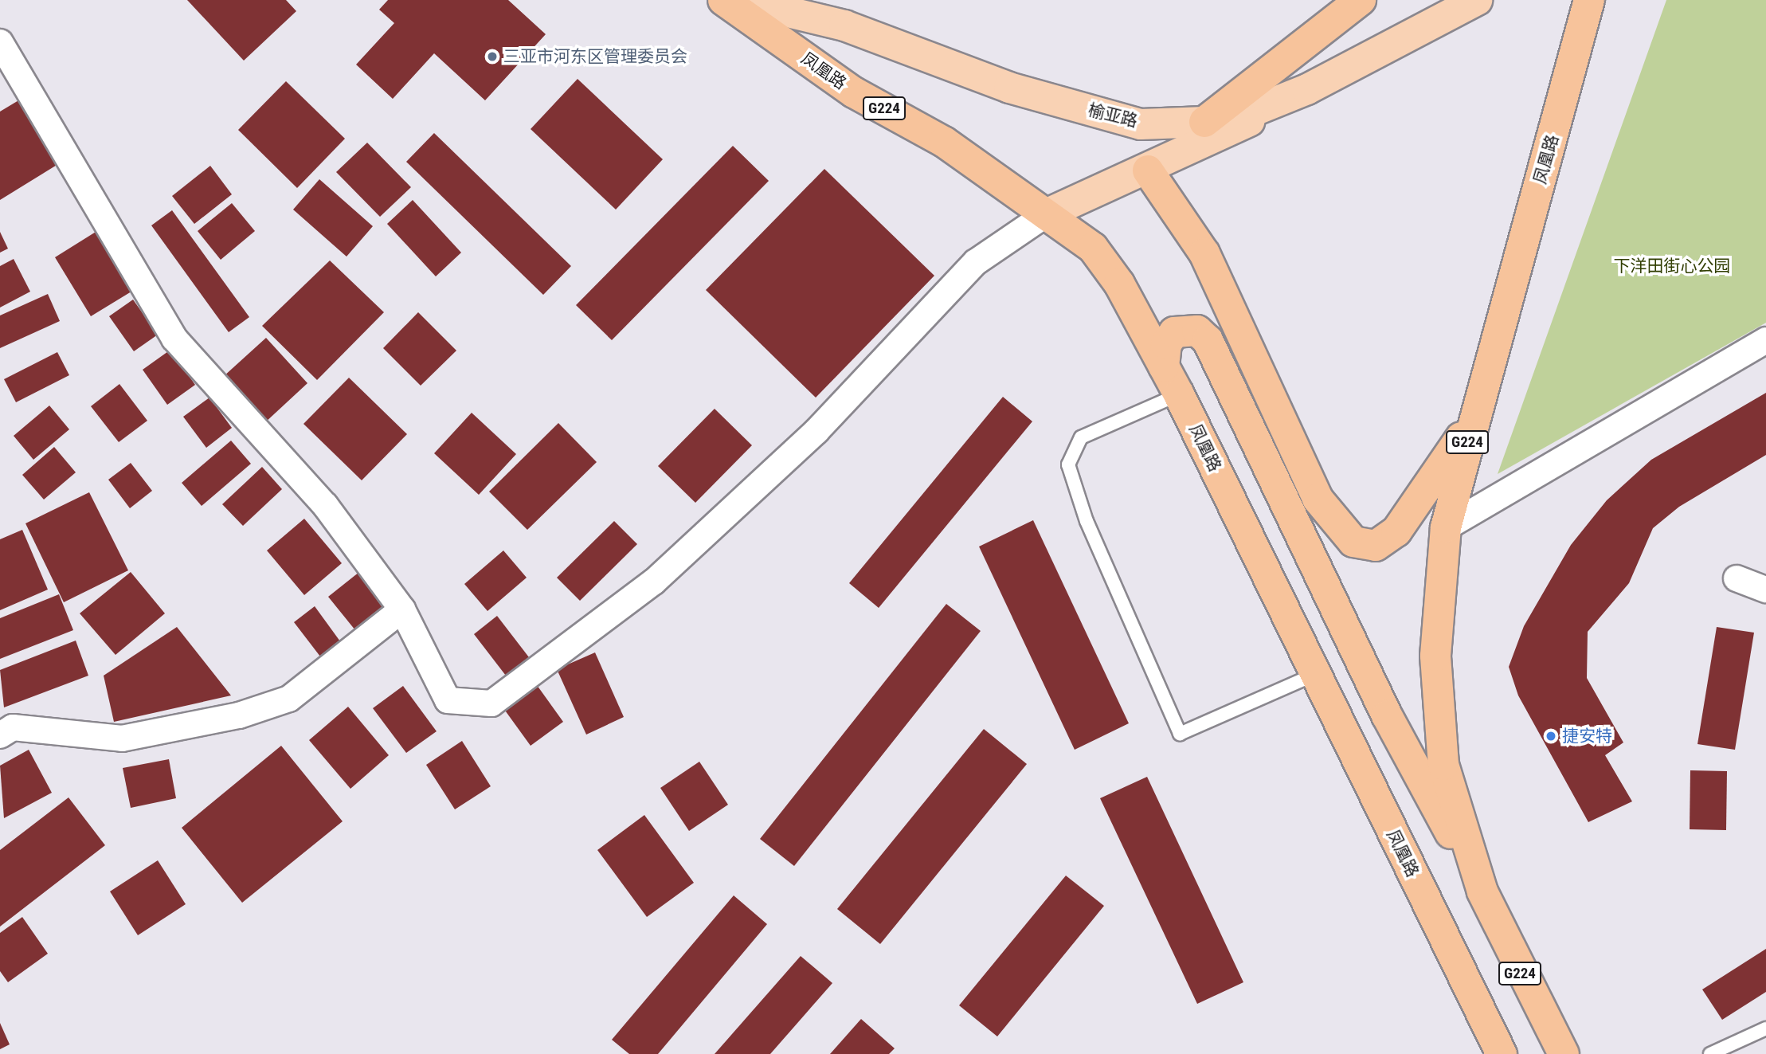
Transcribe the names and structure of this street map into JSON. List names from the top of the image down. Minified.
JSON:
{"streets":{"highway":["凤凰路","G224"],"main road":["榆亚路"]},"parks":["下洋田街心公园"],"places":["三亚市河东区管理委员会","捷安特"]}
